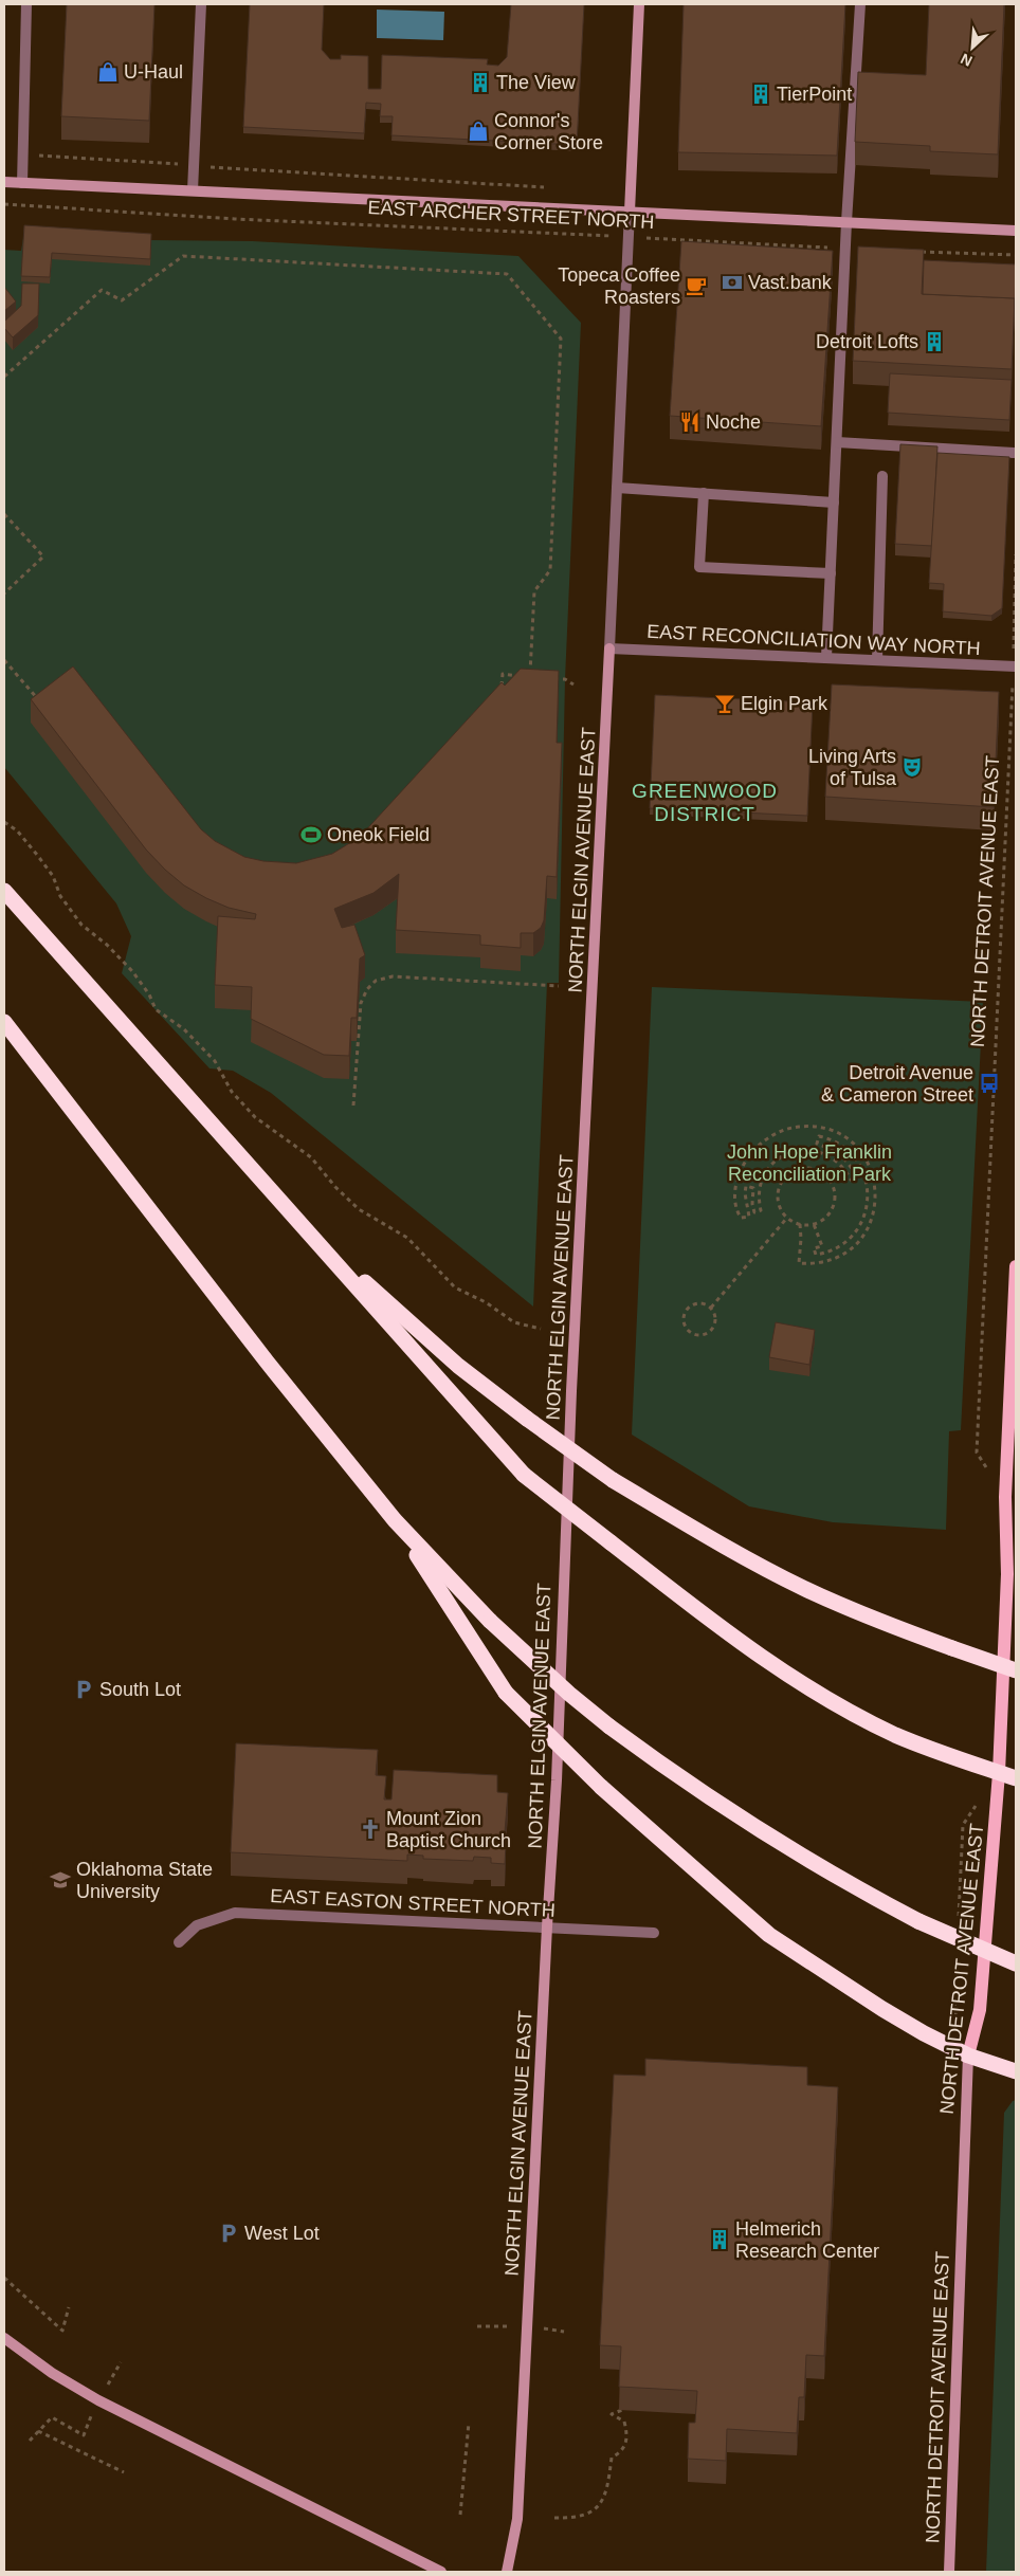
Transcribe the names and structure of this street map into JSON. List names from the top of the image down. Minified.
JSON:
{"streets":{"main road":["NORTH DETROIT AVENUE EAST"],"street":["EAST ARCHER STREET NORTH","EAST RECONCILIATION WAY NORTH","NORTH ELGIN AVENUE EAST","EAST EASTON STREET NORTH"]},"crossings":[["EAST ARCHER STREET NORTH","NORTH ELGIN AVENUE EAST"],["EAST RECONCILIATION WAY NORTH","NORTH ELGIN AVENUE EAST"],["EAST RECONCILIATION WAY NORTH","NORTH DETROIT AVENUE EAST"],["NORTH ELGIN AVENUE EAST","EAST EASTON STREET NORTH"]],"districts":["GREENWOOD DISTRICT"],"parks":["John Hope Franklin Reconciliation Park"],"places":{"shop":["U-Haul","Connor's Corner Store"],"building":["The View","TierPoint","Detroit Lofts","Helmerich Research Center"],"bank":["Vast.bank"],"cafe":["Topeca Coffee Roasters"],"restaurant":["Noche"],"bar":["Elgin Park"],"theatre":["Living Arts of Tulsa"],"sports":["Oneok Field"],"bus stop":["Detroit Avenue & Cameron Street"],"parking":["South Lot","West Lot"],"church":["Mount Zion Baptist Church"],"school or university":["Oklahoma State University"]},"north":"bottom left"}
